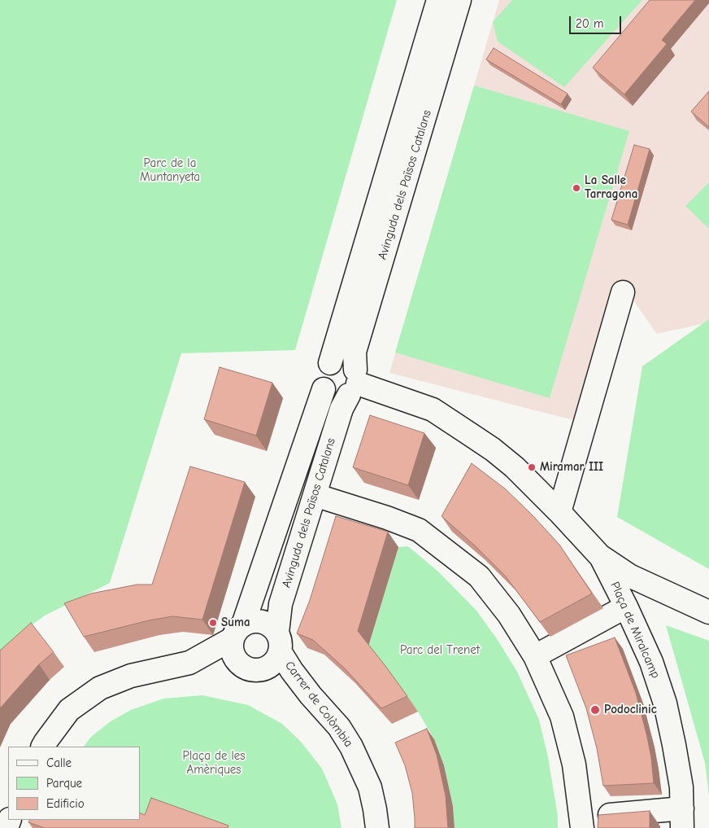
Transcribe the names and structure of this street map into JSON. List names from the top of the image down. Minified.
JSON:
{"streets":{"street":["Avinguda dels Països Catalans","Plaça de Miralcamp","Carrer de Colòmbia"]},"crossings":[["Avinguda dels Països Catalans","Carrer de Colòmbia"]],"parks":["Parc de la Muntanyeta","Parc del Trenet","Plaça de les Amèriques"],"places":["La Salle Tarragona","Miramar III","Suma","Podoclinic"],"legend":["Calle","Parque","Edificio"],"scale_bar":"20 m"}
